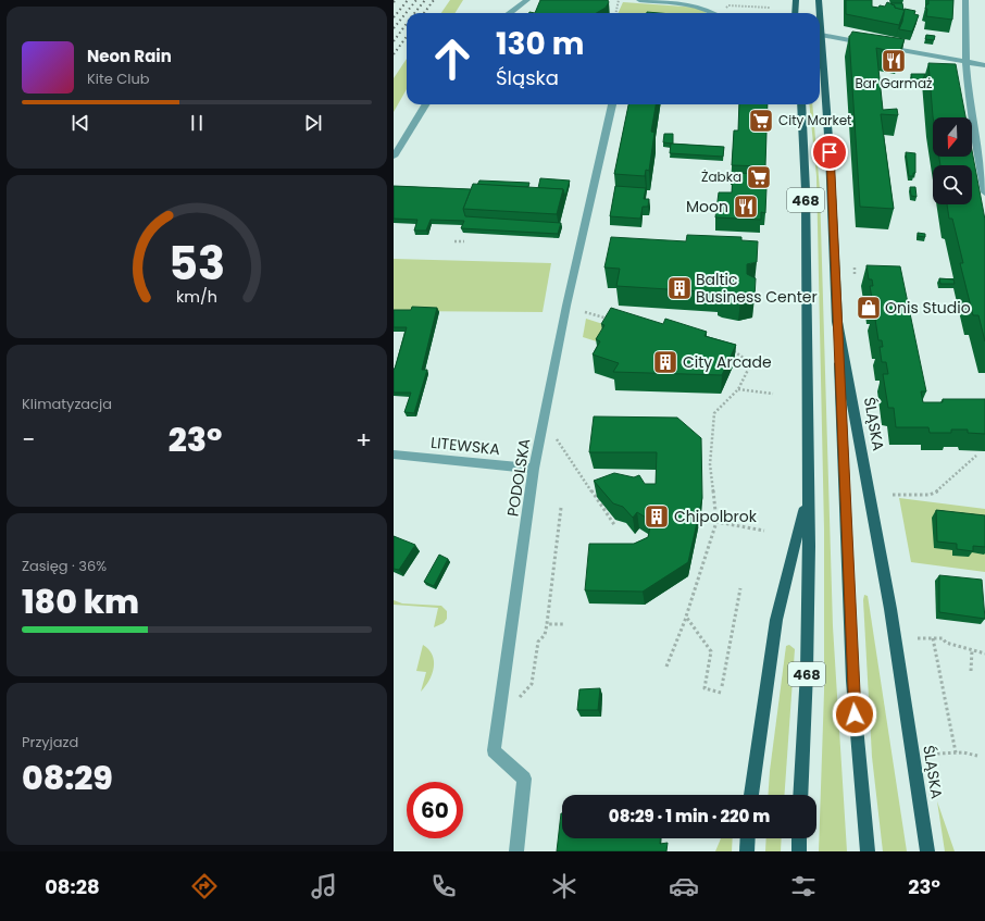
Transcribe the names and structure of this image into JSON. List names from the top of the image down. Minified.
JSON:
{"streets":{"main road":["468","ŚLĄSKA"],"street":["LITEWSKA","PODOLSKA"]},"crossings":[["LITEWSKA","PODOLSKA"]],"places":{"restaurant":["Bar Garmaż","Moon"],"supermarket":["City Market","Żabka"],"building":["Baltic Business Center","City Arcade","Chipolbrok"],"shop":["Onis Studio"]},"north":"bottom","page":{"turn":["130 m","Śląska"],"song":["Neon Rain","Kite Club"],"tile":["Klimatyzacja",["Zasięg · 36%","180 km"],["Przyjazd","08:29"]],"heat":["−","23°","+"],"limit":"60","trip":"08:29 · 1 min · 220 m","tabs":["08:28","23°"],"gauge":["53","km/h"]}}
